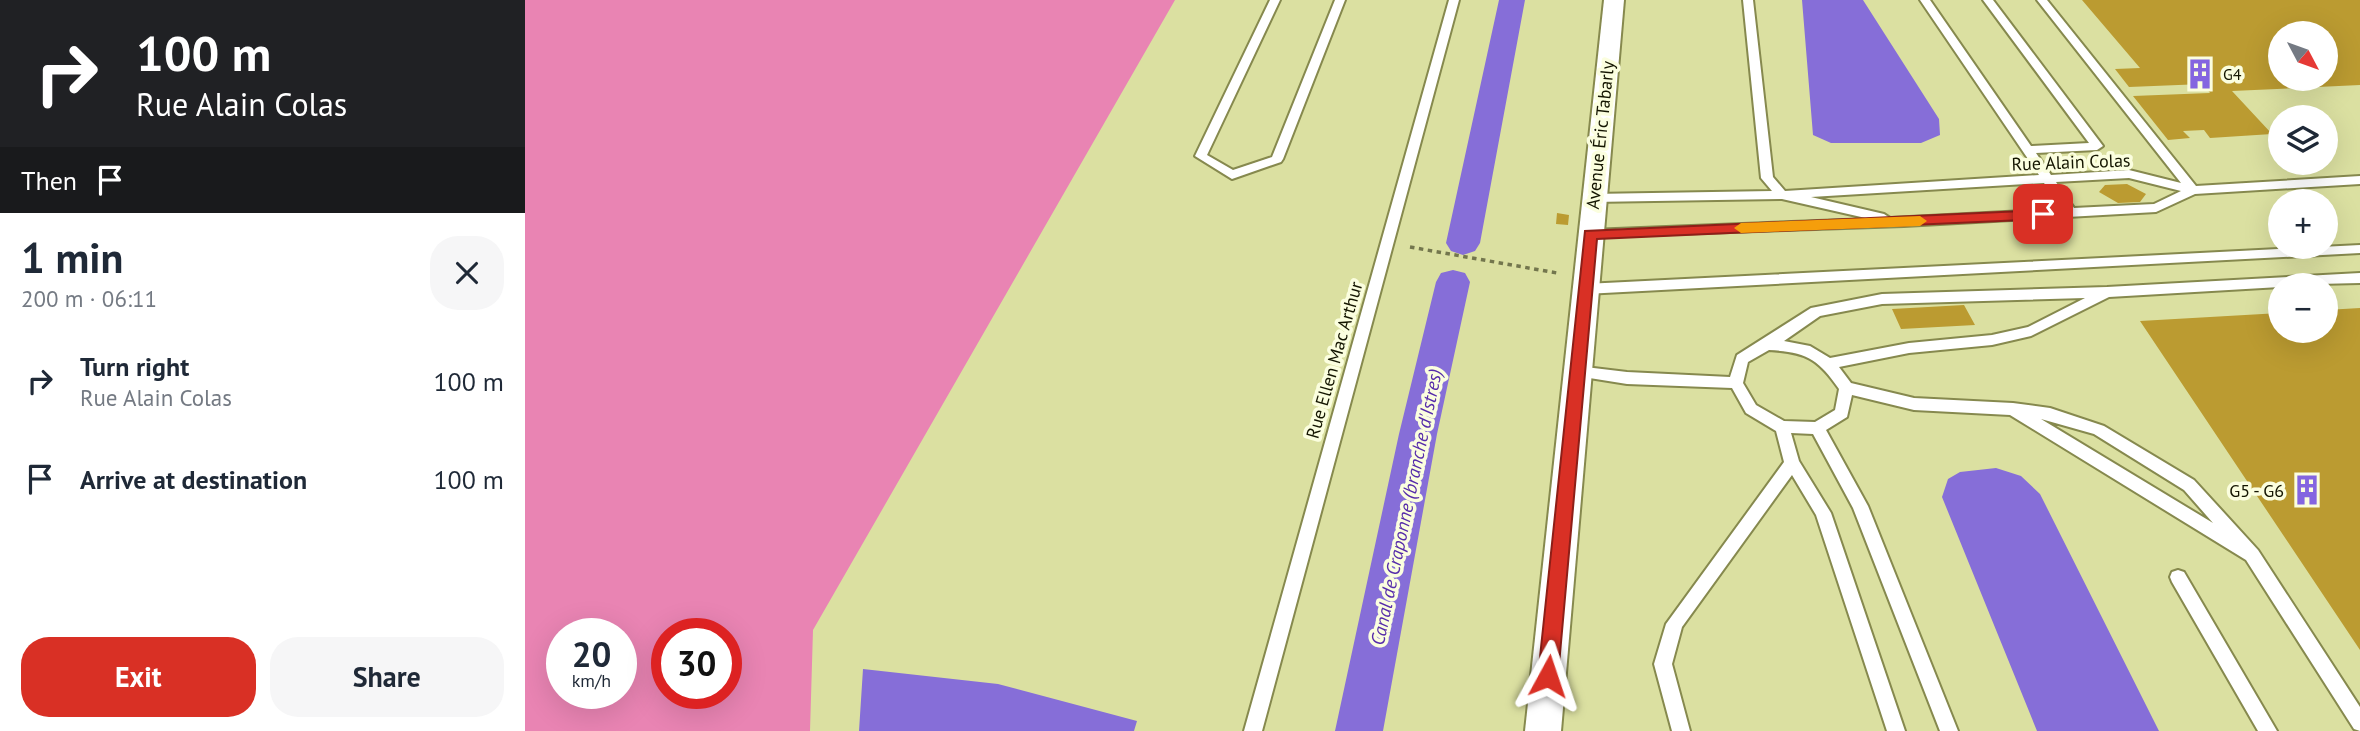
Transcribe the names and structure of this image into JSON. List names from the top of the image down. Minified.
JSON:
{"streets":{"street":["Avenue Éric Tabarly"],"lane":["Rue Alain Colas","Rue Ellen Mac Arthur"]},"crossings":[["Avenue Éric Tabarly","Rue Alain Colas"]],"water":["Canal de Craponne (branche d'Istres)"],"places":{"building":["G4","G5 - G6"]},"north":"bottom right","page":{"turn":["100 m","Rue Alain Colas"],"map_buttons":["+","−"],"then":"Then","heading":["1 min","200 m · 06:11"],"list":[{"name":"Turn right","note":"Rue Alain Colas","value":"100 m"},{"name":"Arrive at destination","value":"100 m"}],"speed":"20 km/h","limit":"30","buttons":["Exit","Share"]}}
